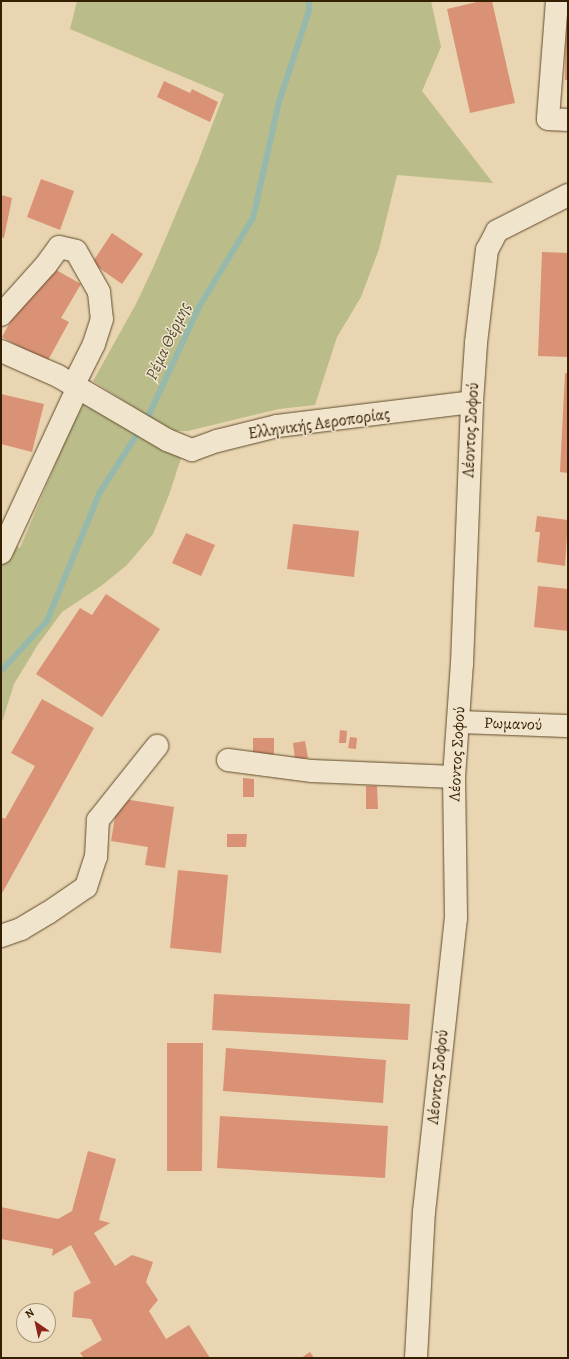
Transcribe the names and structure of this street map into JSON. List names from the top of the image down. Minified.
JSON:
{"streets":{"street":["Ελληνικής Αεροπορίας","Λέοντος Σοφού","Ρωμανού"]},"crossings":[["Ελληνικής Αεροπορίας","Λέοντος Σοφού"],["Λέοντος Σοφού","Ρωμανού"]],"water":["Ρέμα Θέρμης"],"north":"top left"}
